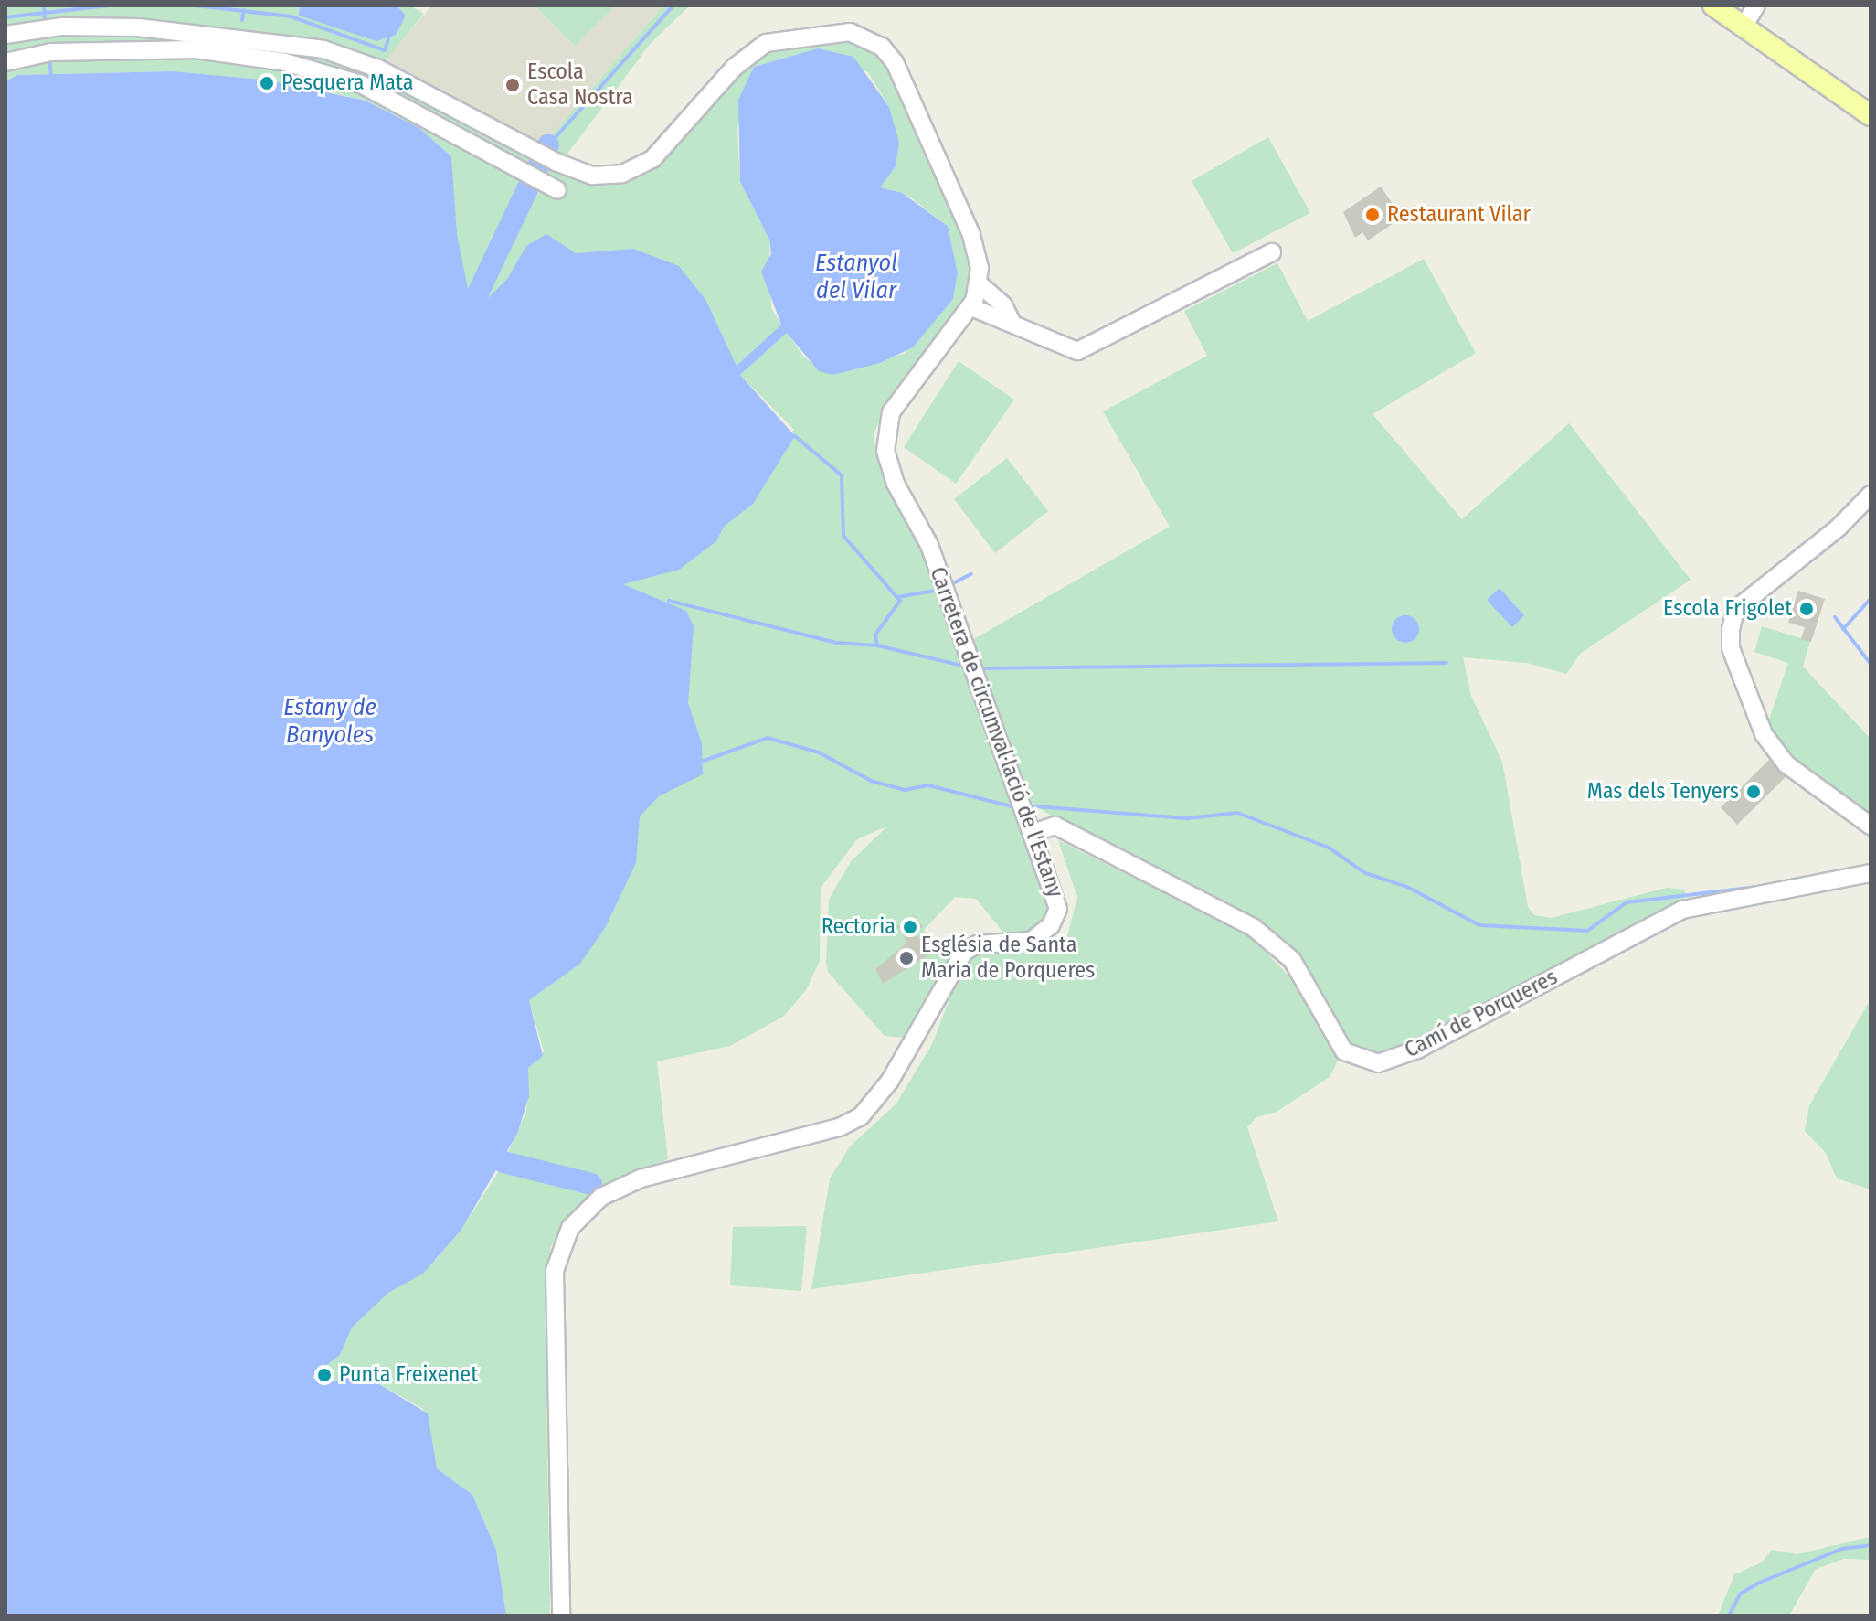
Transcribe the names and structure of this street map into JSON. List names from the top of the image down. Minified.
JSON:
{"streets":{"street":["Carretera de circumval·lació de l'Estany","Camí de Porqueres"]},"crossings":[["Carretera de circumval·lació de l'Estany","Camí de Porqueres"]],"water":["Estanyol del Vilar","Estany de Banyoles"],"places":["Pesquera Mata","Escola Casa Nostra","Restaurant Vilar","Escola Frigolet","Mas dels Tenyers","Rectoria","Església de Santa Maria de Porqueres","Punta Freixenet"]}
